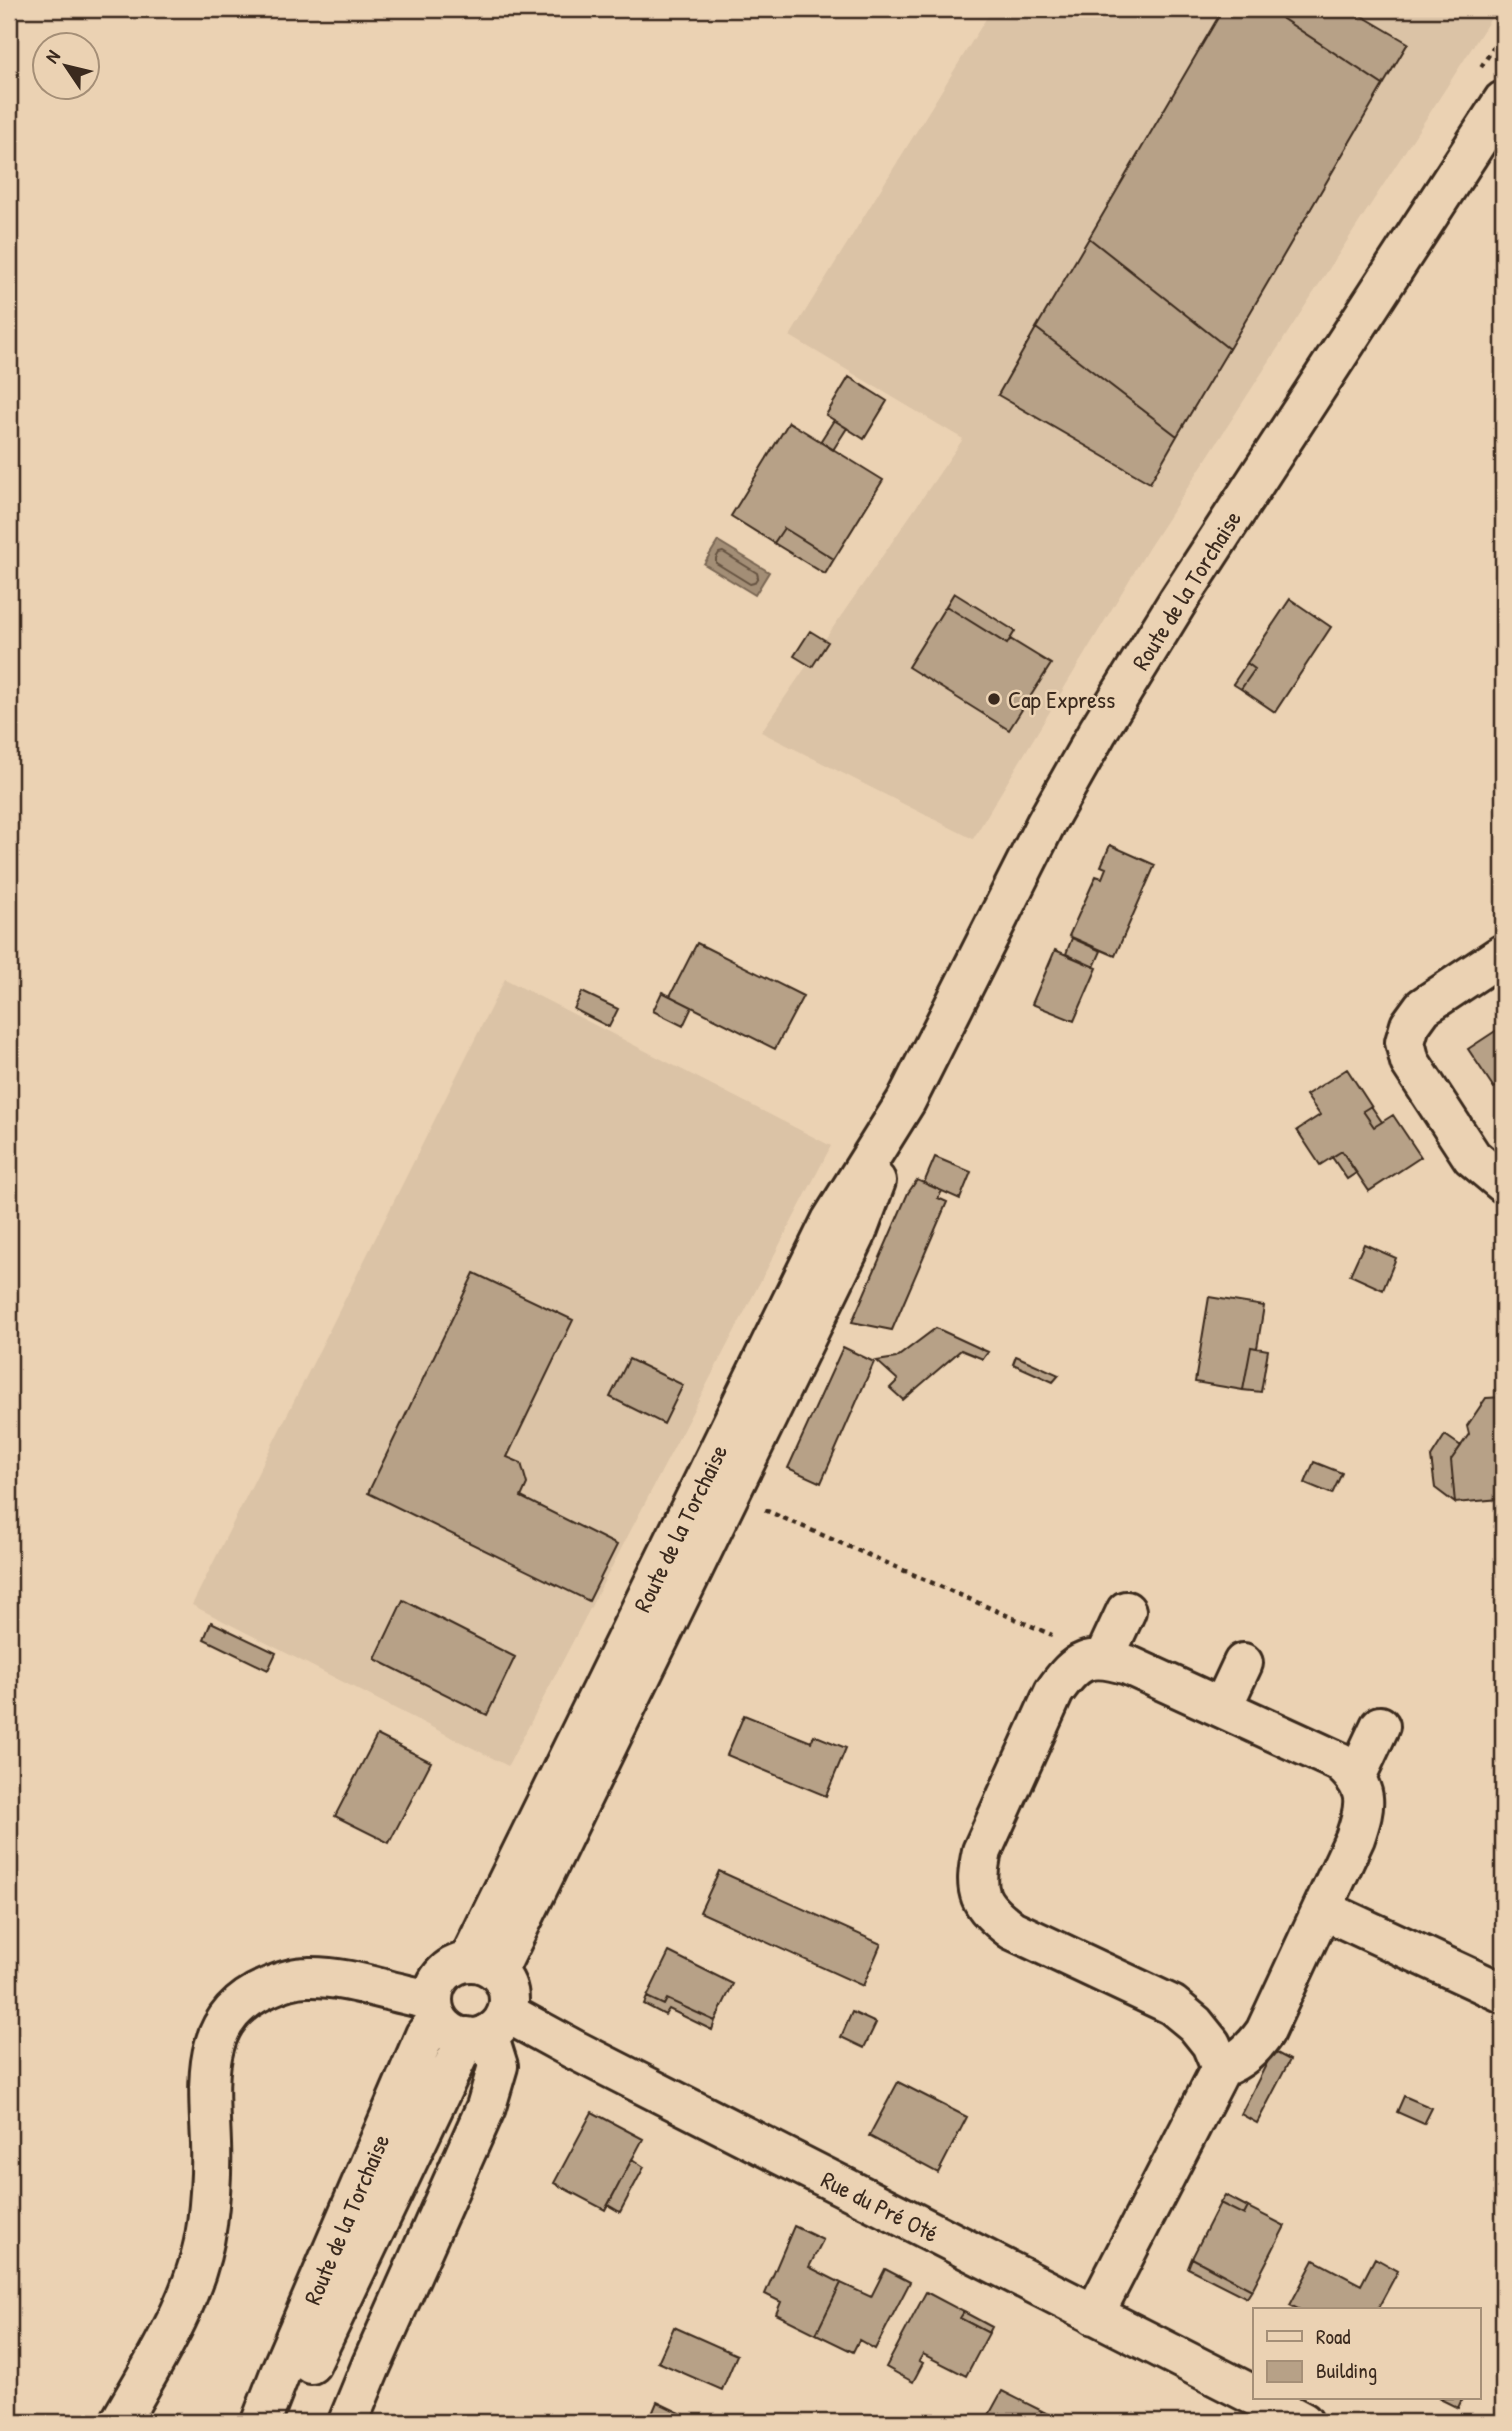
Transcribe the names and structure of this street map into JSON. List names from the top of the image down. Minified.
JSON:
{"streets":{"street":["Route de la Torchaise","Rue du Pré Oté"]},"crossings":[["Route de la Torchaise","Rue du Pré Oté"]],"places":["Cap Express"],"legend":["Road","Building"],"north":"top left"}
